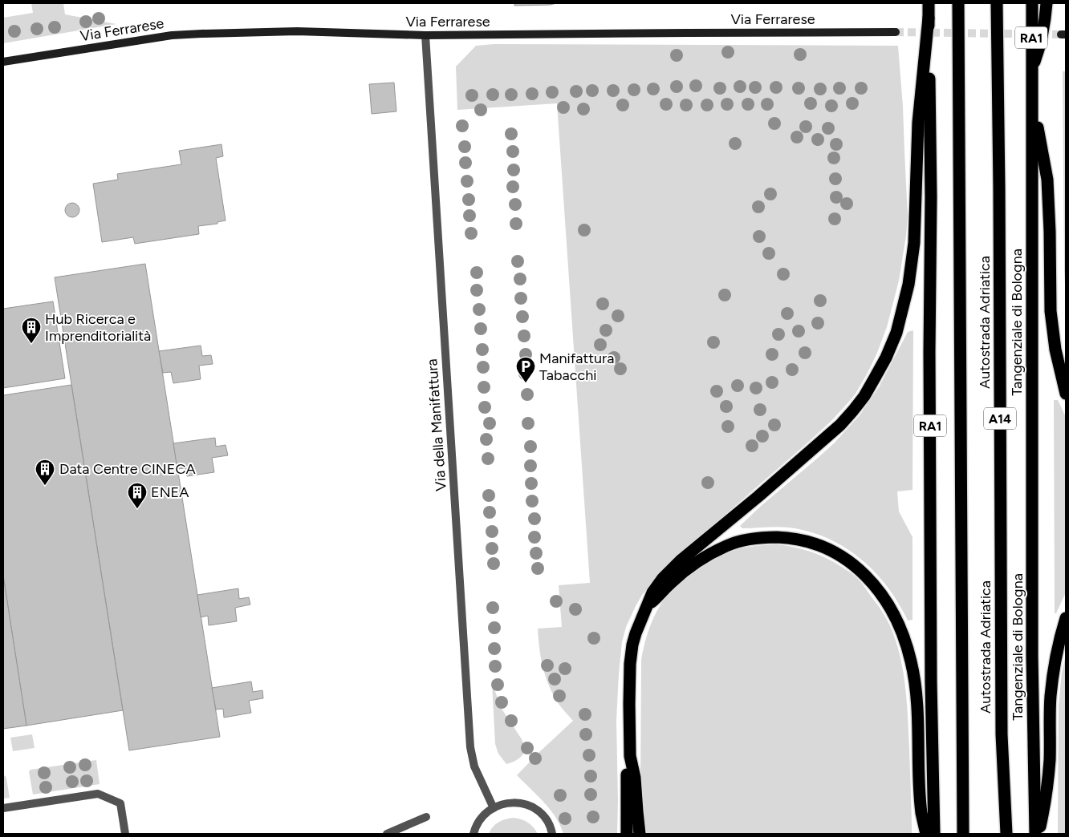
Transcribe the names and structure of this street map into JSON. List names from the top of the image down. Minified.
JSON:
{"streets":{"highway":["RA1","Autostrada Adriatica","Tangenziale di Bologna","A14"],"main road":["Via Ferrarese"],"street":["Via della Manifattura"]},"crossings":[["Via Ferrarese","Via della Manifattura"]],"places":{"building":["Hub Ricerca e Imprenditorialità","Data Centre CINECA","ENEA"],"parking":["Manifattura Tabacchi"]}}
